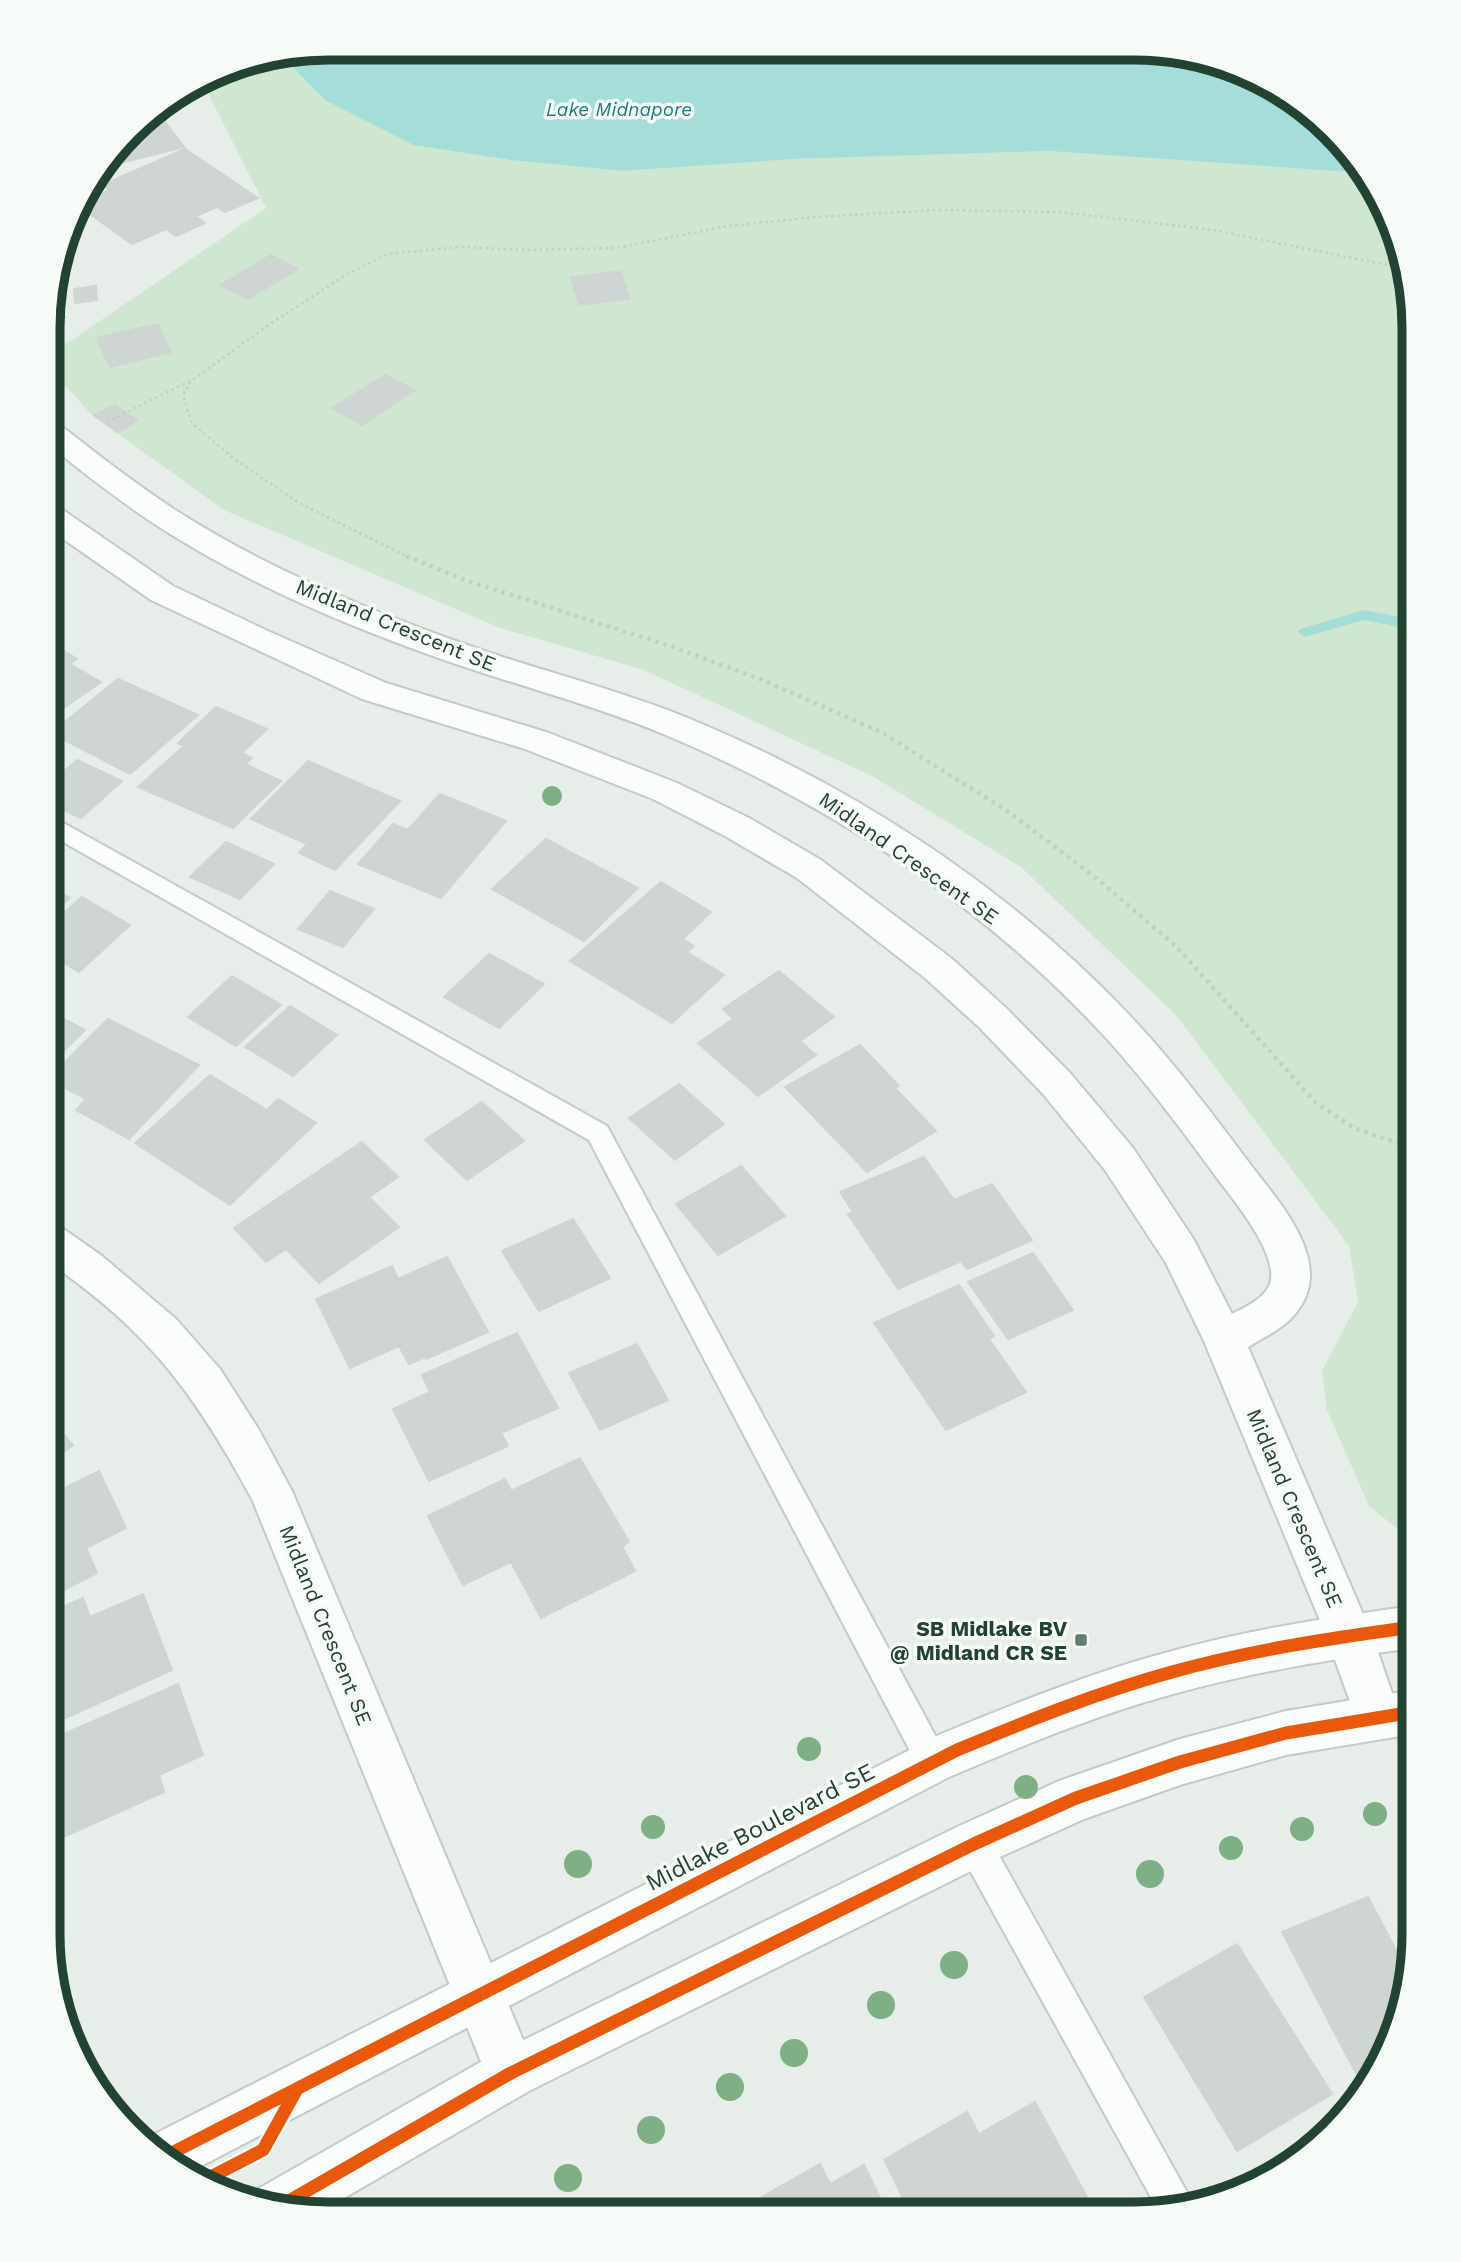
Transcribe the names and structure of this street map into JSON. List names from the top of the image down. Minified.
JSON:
{"streets":{"street":["Midland Crescent SE","Midlake Boulevard SE"]},"crossings":[["Midland Crescent SE","Midlake Boulevard SE"]],"water":["Lake Midnapore"],"places":{"transit":["SB Midlake BV @ Midland CR SE"]}}
